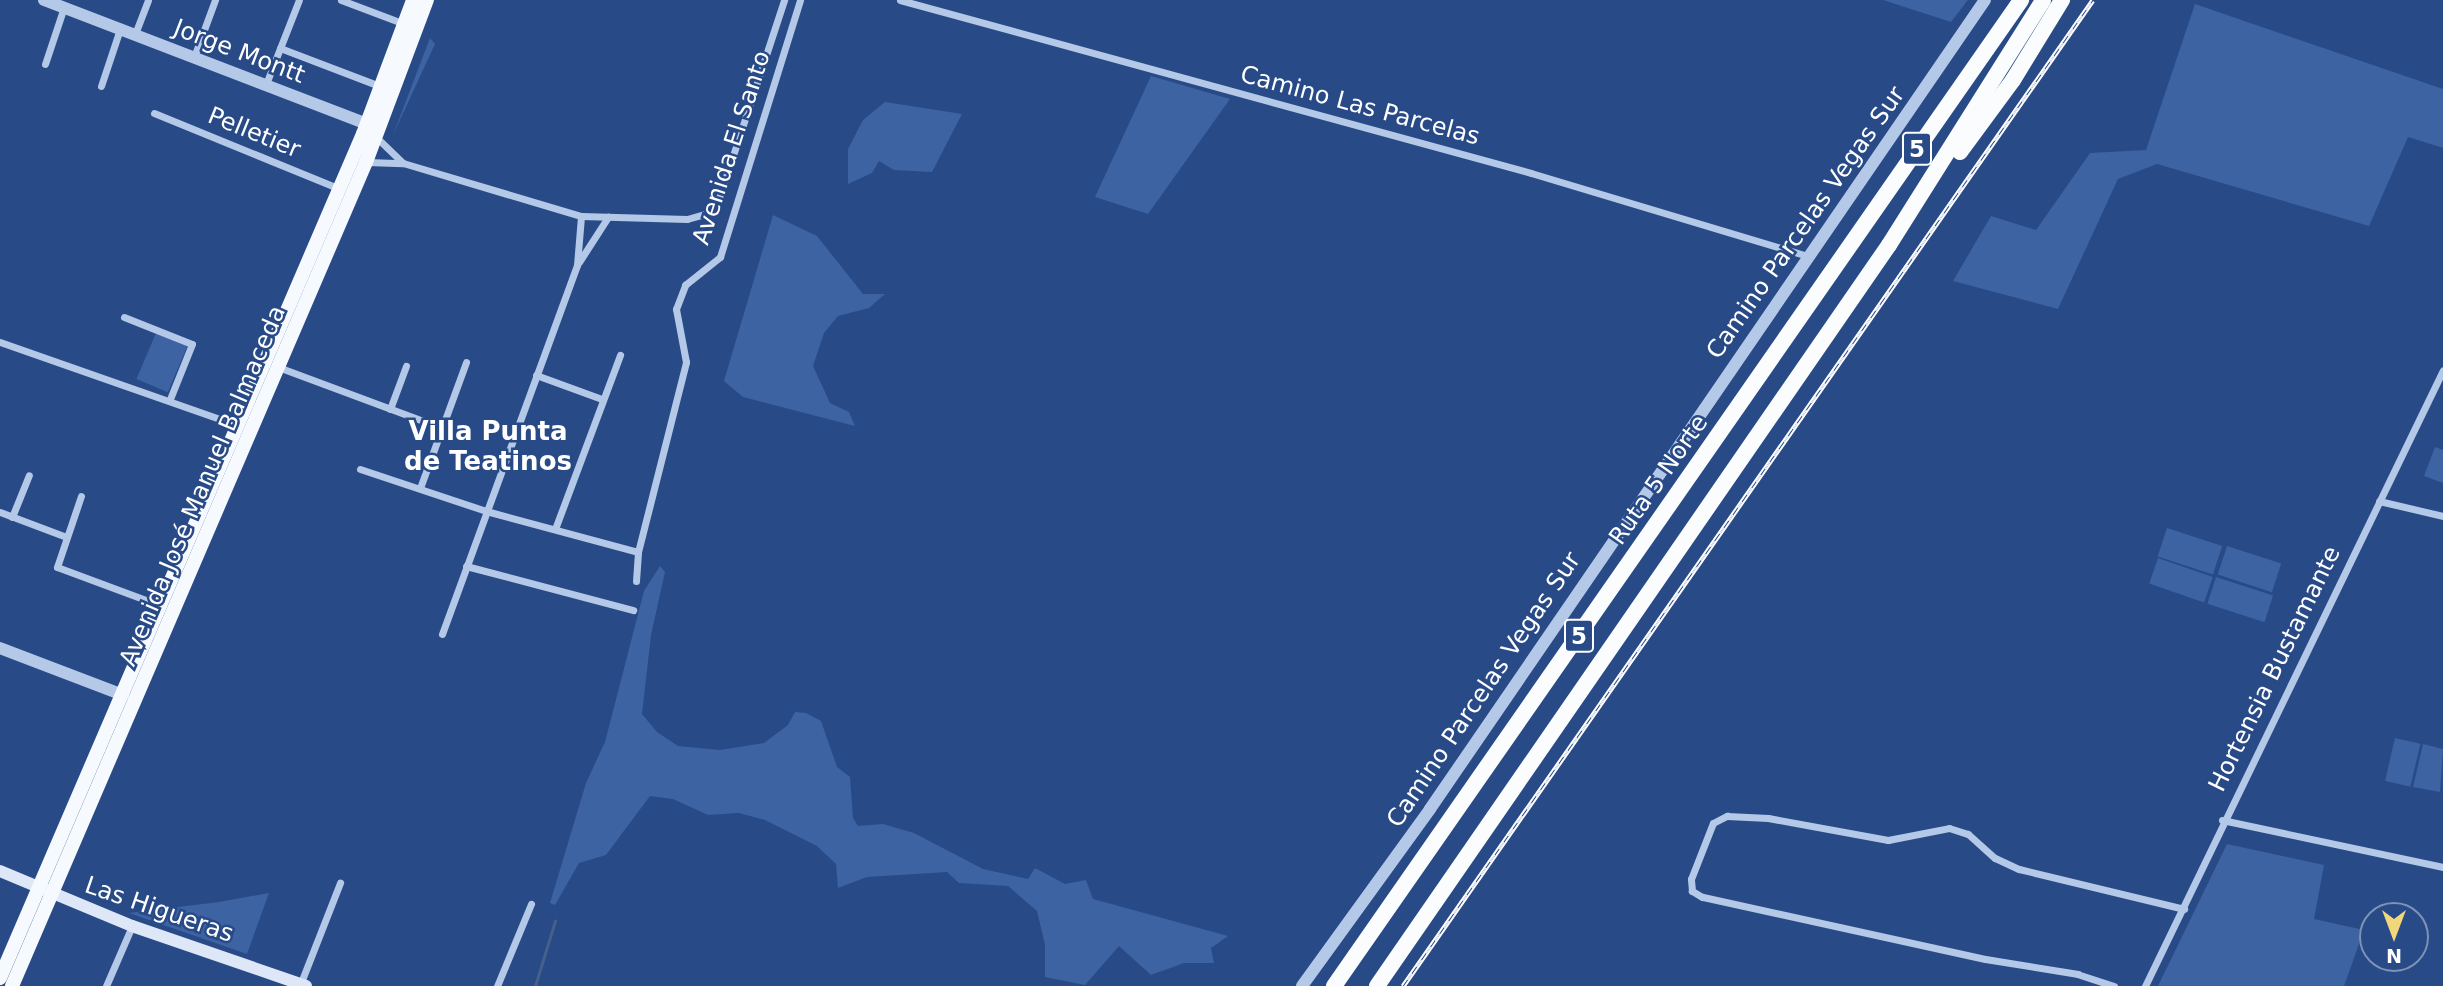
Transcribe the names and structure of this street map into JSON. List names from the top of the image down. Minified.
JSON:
{"streets":{"highway":["5","Ruta 5 Norte"],"main road":["Avenida José Manuel Balmaceda","Las Higueras"],"street":["Jorge Montt","Camino Las Parcelas","Pelletier","Avenida El Santo","Camino Parcelas Vegas Sur","Hortensia Bustamante"]},"crossings":[["Jorge Montt","Avenida José Manuel Balmaceda"],["Camino Las Parcelas","Camino Parcelas Vegas Sur"],["Pelletier","Avenida José Manuel Balmaceda"],["Avenida José Manuel Balmaceda","Las Higueras"]],"districts":["Villa Punta de Teatinos"],"north":"bottom"}
